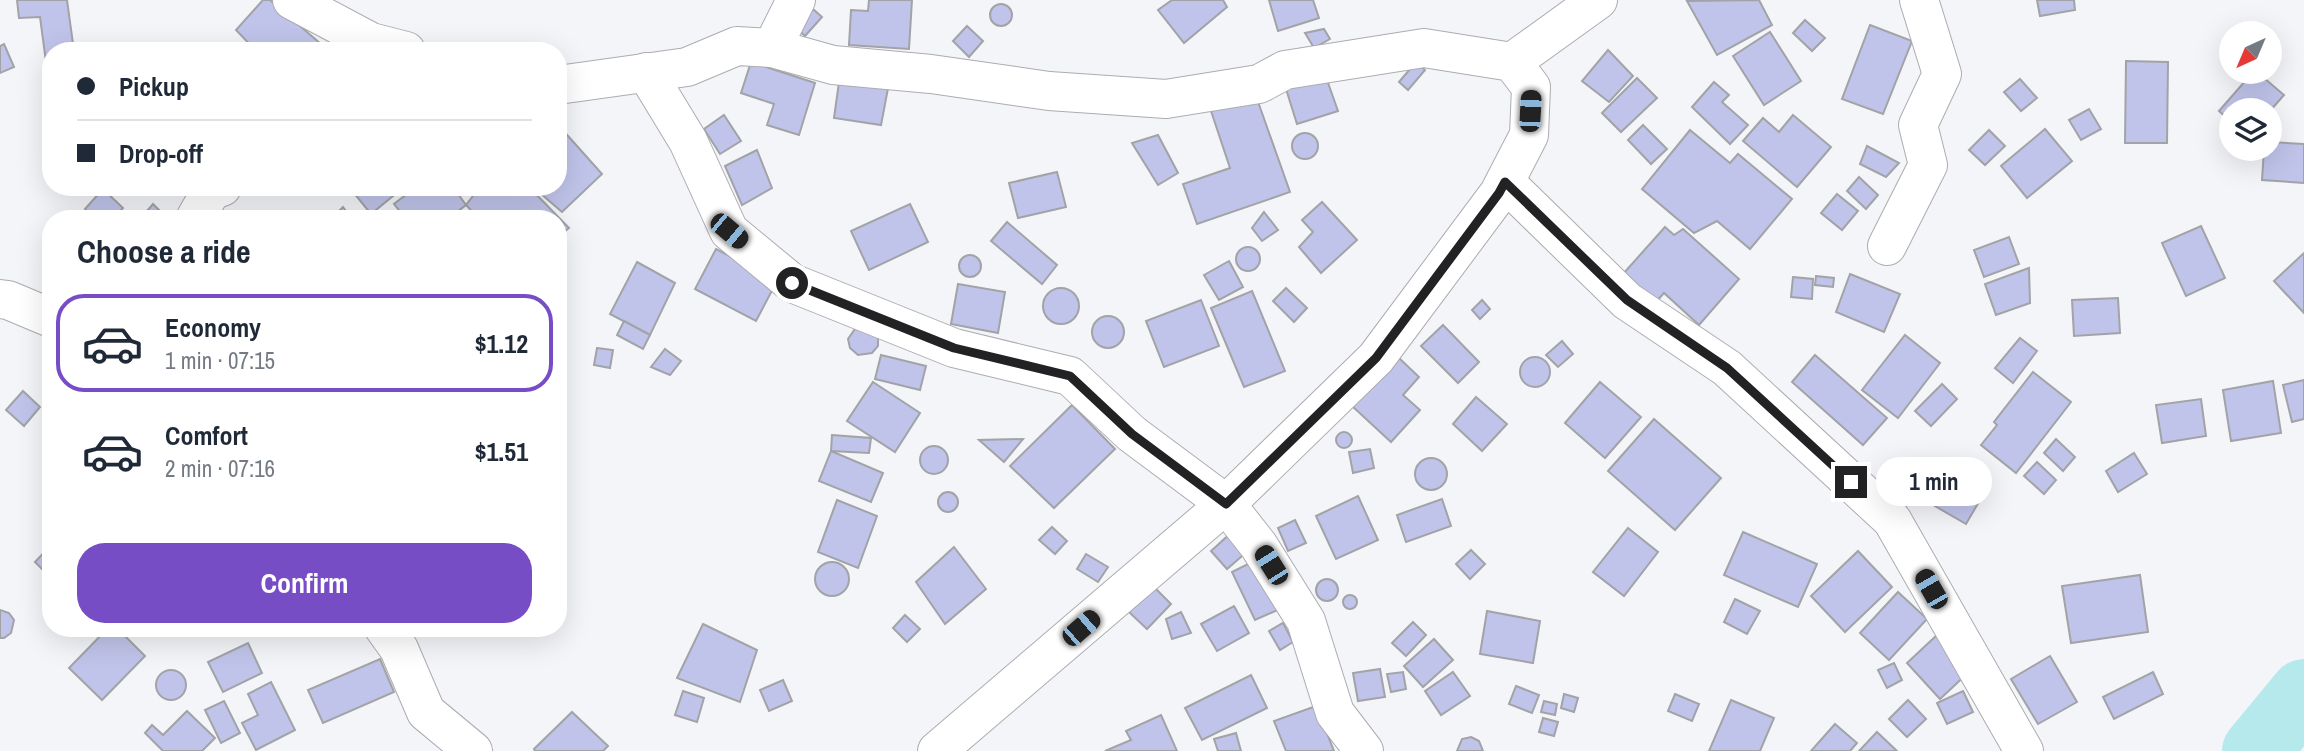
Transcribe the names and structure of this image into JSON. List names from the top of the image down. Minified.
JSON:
{"north":"bottom left","page":{"banner":["Pickup","Drop-off"],"heading":"Choose a ride","list":[{"name":"Economy","note":"1 min · 07:15","value":"$1.12"},{"name":"Comfort","note":"2 min · 07:16","value":"$1.51"}],"bubble":"1 min","buttons":"Confirm"}}
